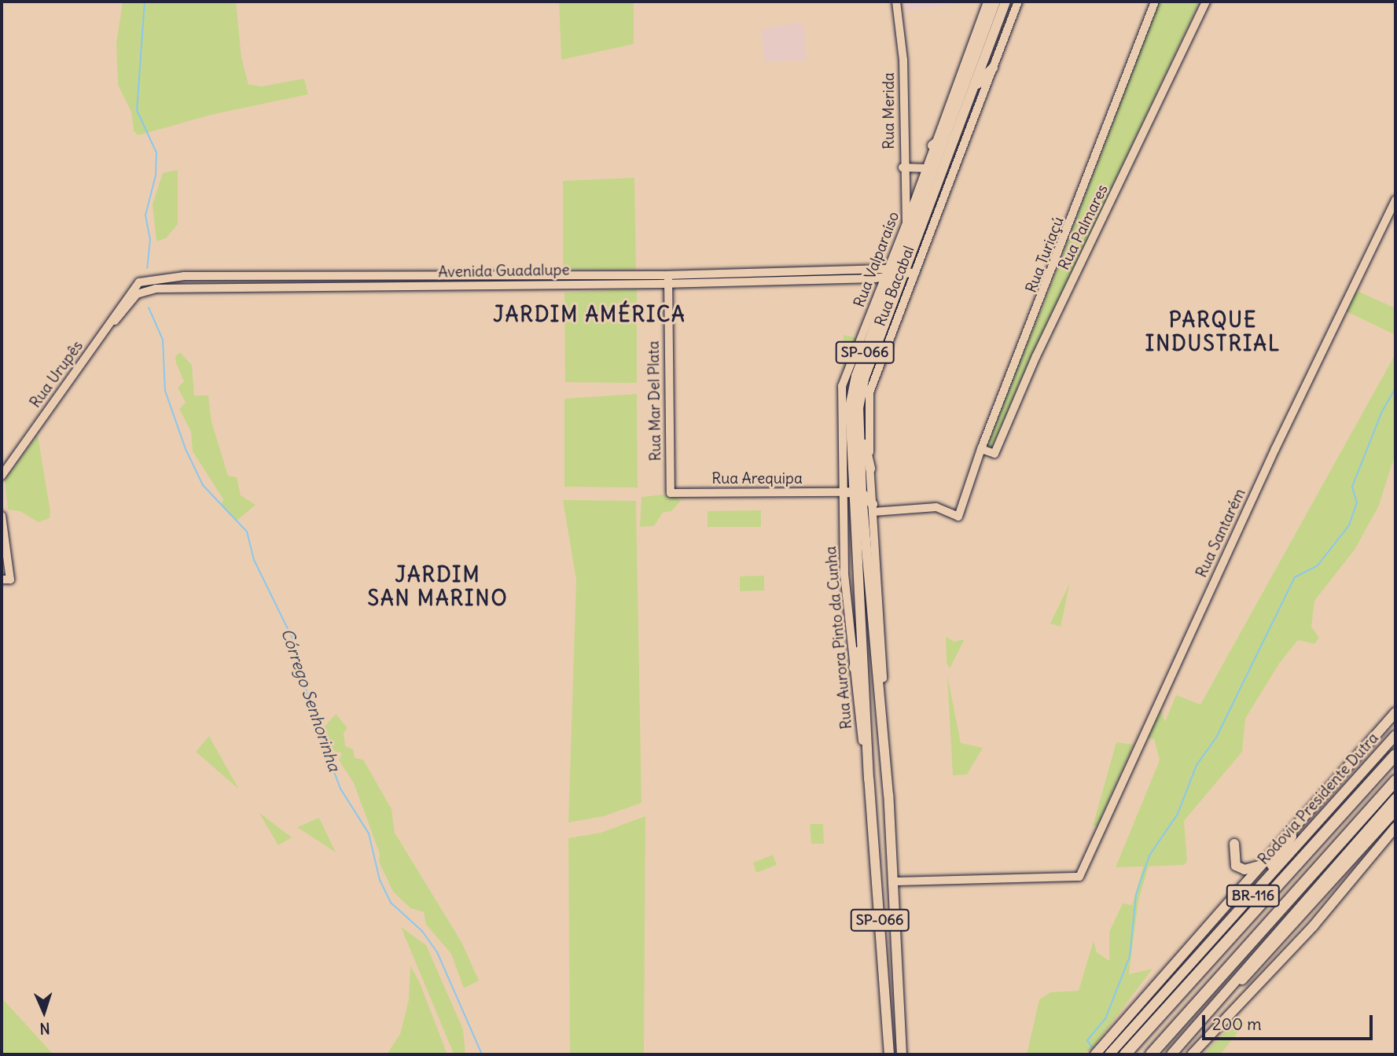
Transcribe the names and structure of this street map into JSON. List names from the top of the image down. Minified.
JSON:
{"streets":{"highway":["Rodovia Presidente Dutra"],"main road":["SP-066","BR-116"],"street":["Rua Merida","Rua Palmares","Rua Turiaçú","Rua Valparaíso","Avenida Guadalupe","Rua Bacabal","Rua Urupês","Rua Mar Del Plata","Rua Arequipa","Rua Santarém","Rua Aurora Pinto da Cunha"]},"crossings":[["Rua Merida","Rua Valparaíso"],["Rua Palmares","Rua Turiaçú"],["Rua Turiaçú","Rua Bacabal"],["Rua Valparaíso","Avenida Guadalupe"],["Rua Valparaíso","SP-066"],["Rua Valparaíso","Rua Arequipa"],["Rua Valparaíso","Rua Aurora Pinto da Cunha"],["Avenida Guadalupe","Rua Bacabal"],["Avenida Guadalupe","SP-066"],["Avenida Guadalupe","Rua Urupês"],["Avenida Guadalupe","Rua Mar Del Plata"],["Rua Bacabal","SP-066"],["SP-066","Rua Arequipa"],["SP-066","Rua Santarém"],["SP-066","Rua Aurora Pinto da Cunha"],["Rua Mar Del Plata","Rua Arequipa"],["Rua Arequipa","Rua Aurora Pinto da Cunha"]],"districts":["JARDIM AMÉRICA","PARQUE INDUSTRIAL","JARDIM SAN MARINO"],"water":["Córrego Senhorinha"],"scale_bar":"200 m","north":"bottom"}
